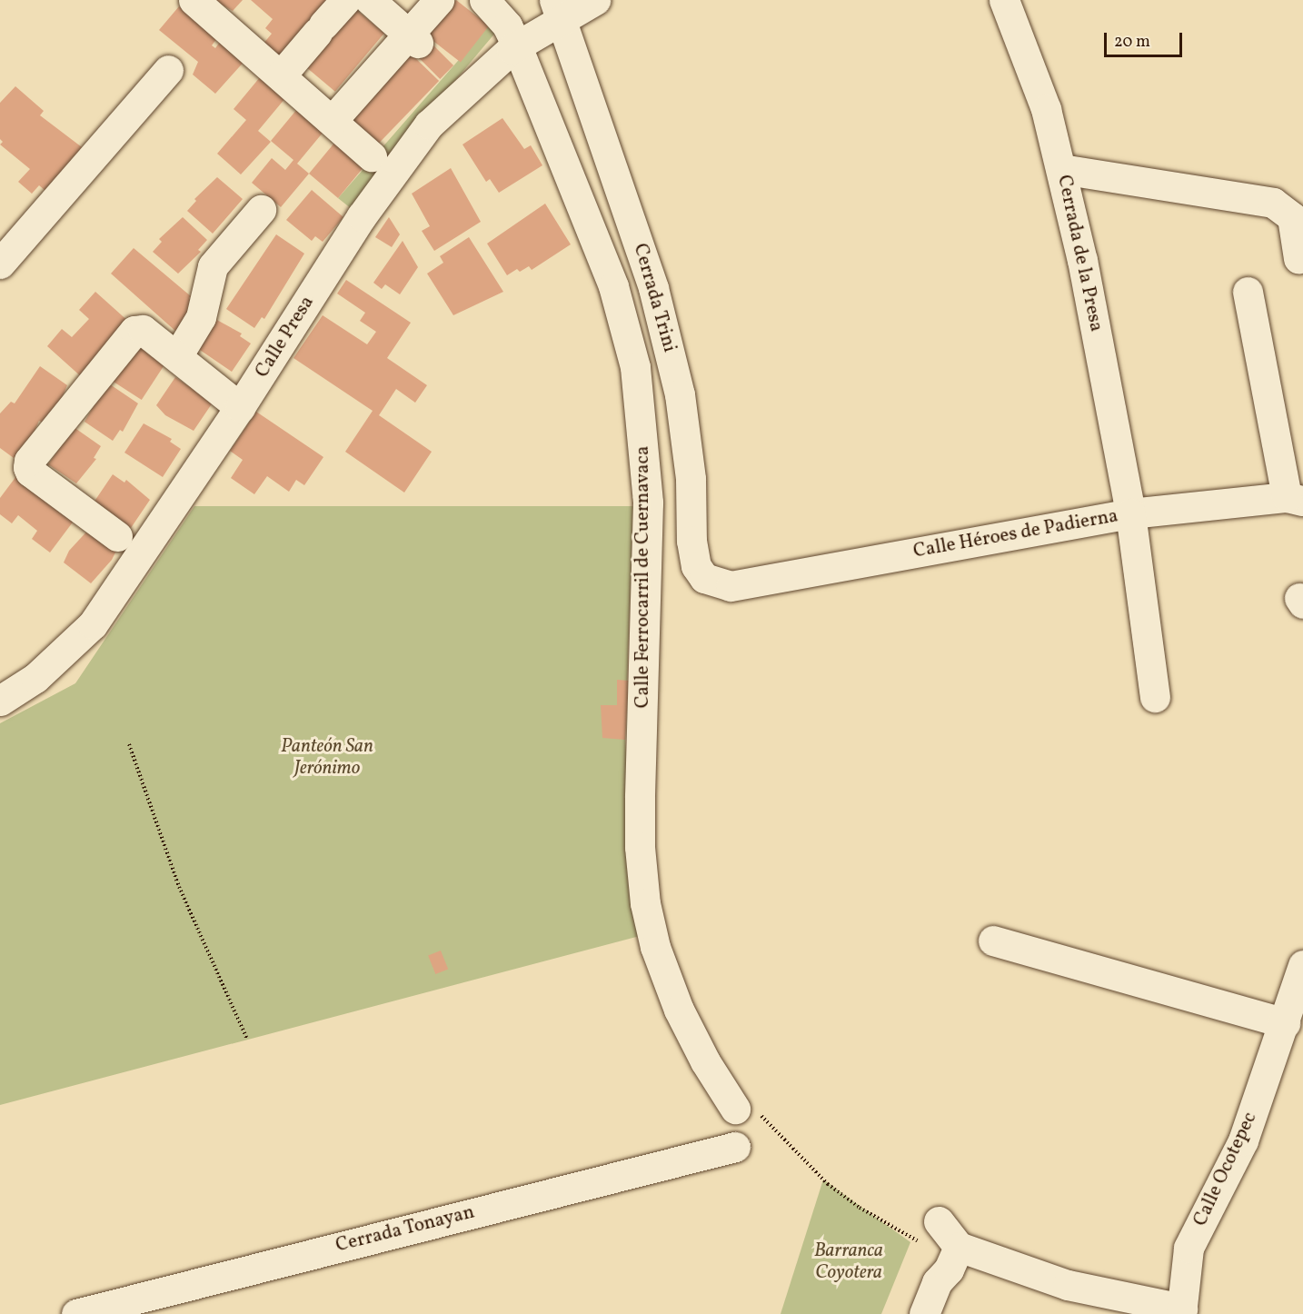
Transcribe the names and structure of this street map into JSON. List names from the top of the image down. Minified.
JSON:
{"streets":{"street":["Cerrada de la Presa","Cerrada Trini","Calle Presa","Calle Héroes de Padierna","Calle Ferrocarril de Cuernavaca","Calle Ocotepec","Cerrada Tonayan"]},"crossings":[["Cerrada de la Presa","Calle Héroes de Padierna"],["Cerrada Trini","Calle Presa"],["Cerrada Trini","Calle Héroes de Padierna"],["Calle Presa","Calle Ferrocarril de Cuernavaca"]],"parks":["Panteón San Jerónimo","Barranca Coyotera"],"scale_bar":"20 m"}
